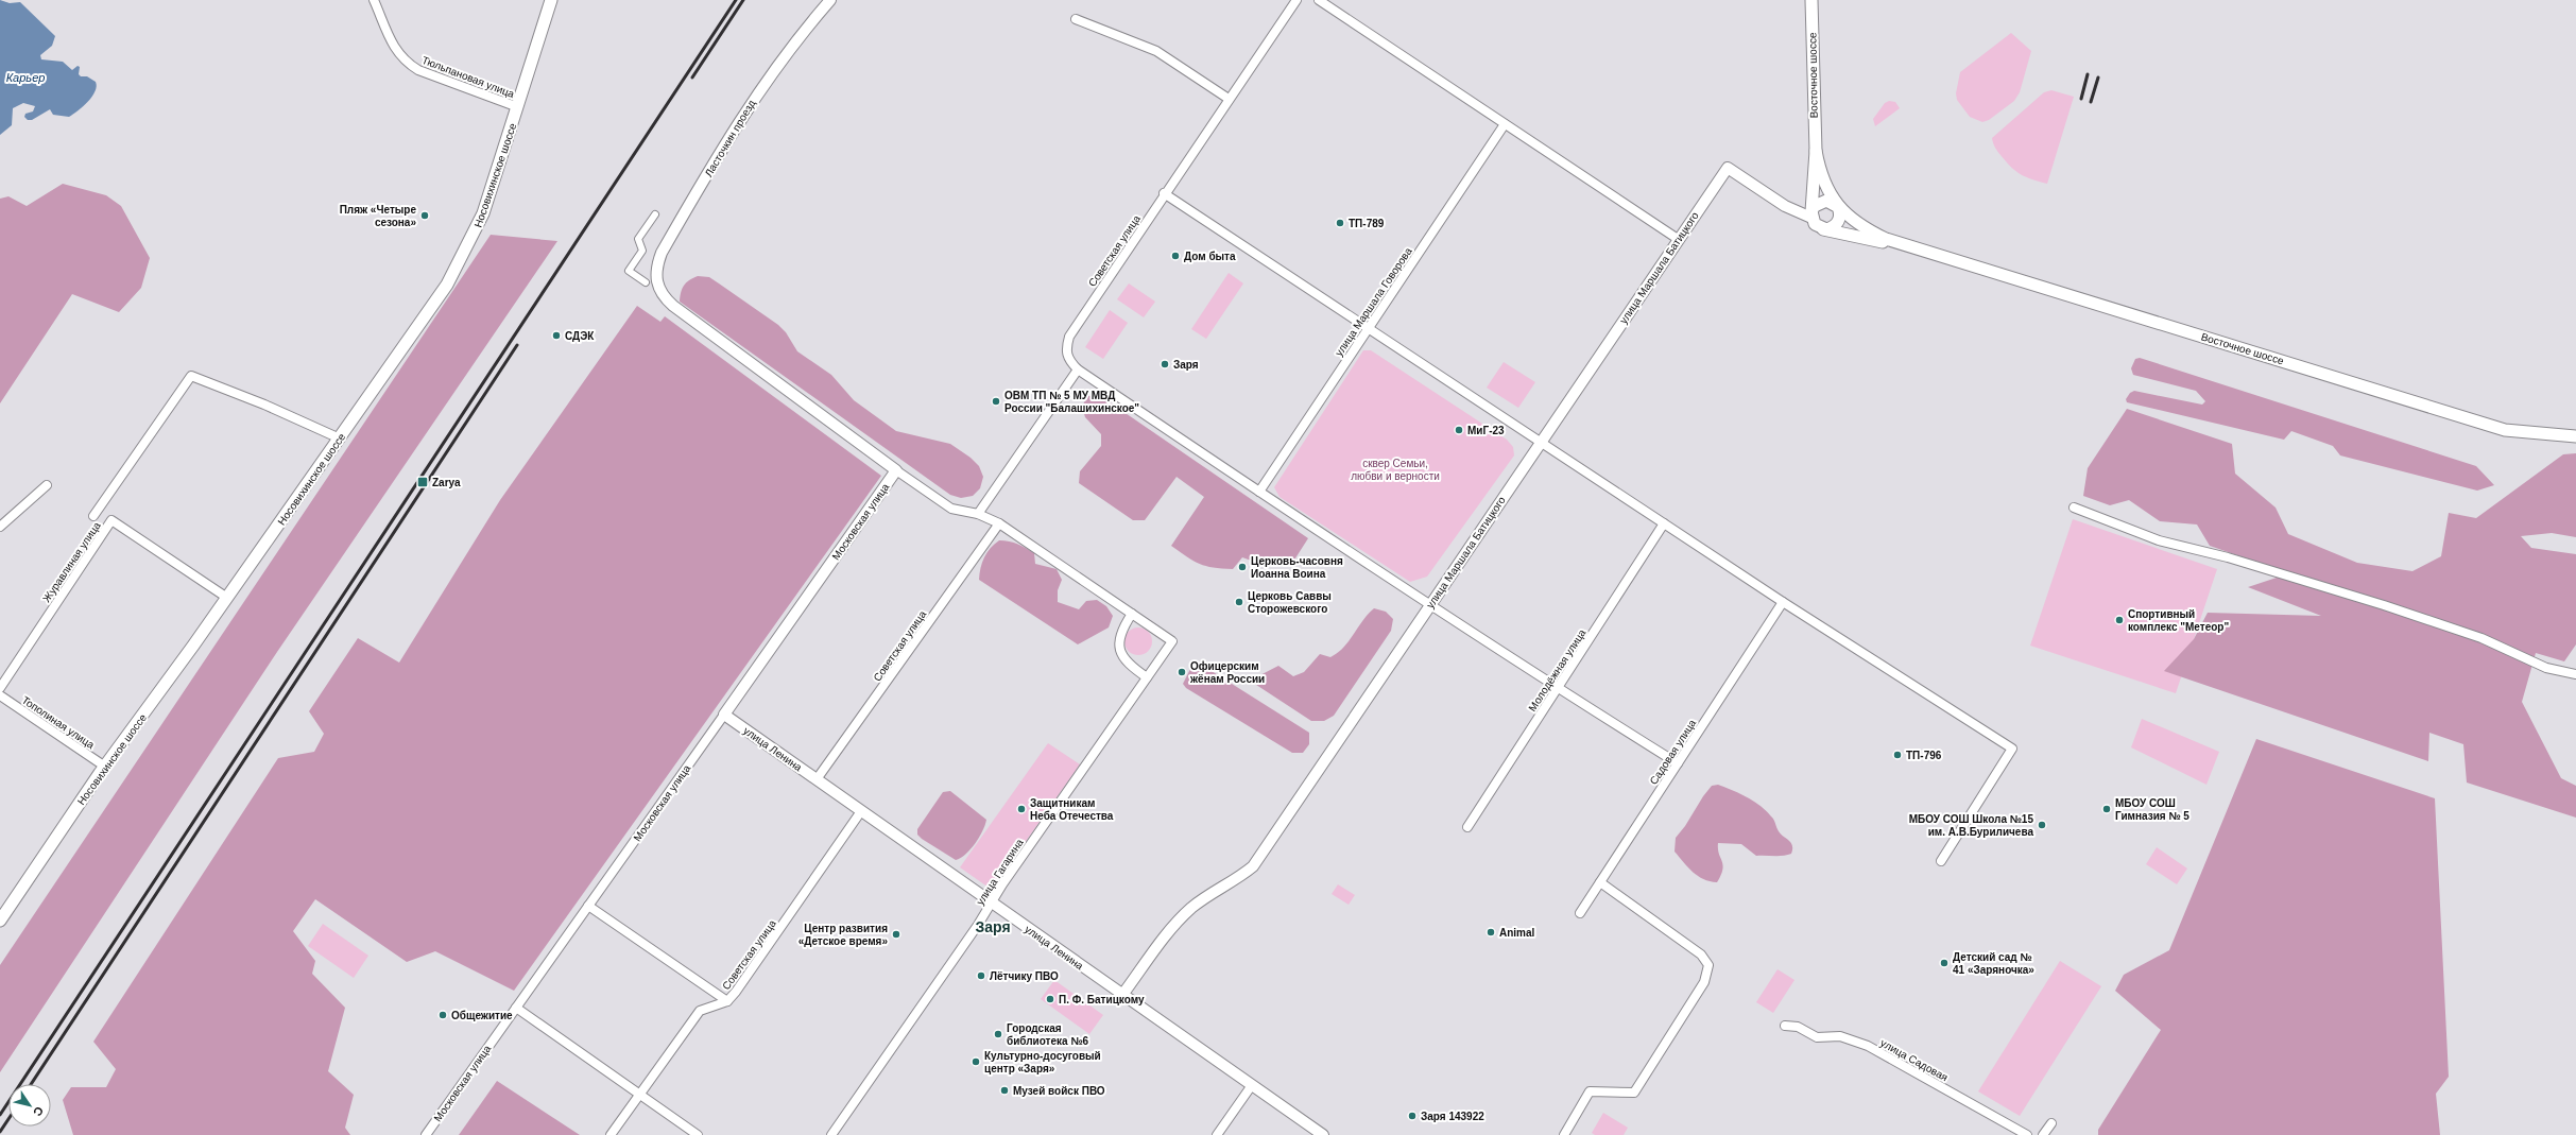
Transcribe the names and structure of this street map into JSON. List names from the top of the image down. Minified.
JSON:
{"streets":{"main road":["Восточное шоссе","Носовихинское шоссе"],"street":["Тюльпановая улица","Ласточкин проезд","Советская улица","улица Маршала Батицкого","улица Маршала Говорова","Московская улица","Журавлиная улица","Молодёжная улица","Тополиная улица","улица Ленина","Садовая улица","улица Гагарина","улица Садовая"]},"crossings":[["Восточное шоссе","улица Маршала Батицкого"],["Тюльпановая улица","Носовихинское шоссе"],["Ласточкин проезд","Московская улица"],["Носовихинское шоссе","Журавлиная улица"],["Носовихинское шоссе","Тополиная улица"],["Советская улица","улица Ленина"],["улица Маршала Батицкого","улица Ленина"],["Московская улица","улица Ленина"],["улица Ленина","улица Гагарина"]],"districts":["Заря"],"water":["Карьер"],"parks":["сквер Семьи, любви и верности"],"places":{"other":["Пляж «Четыре сезона»","ТП-789","Дом быта","СДЭК","Заря","ОВМ ТП № 5 МУ МВД России \"Балашихинское\"","МиГ-23","Церковь-часовня Иоанна Воина","Церковь Саввы Сторожевского","Спортивный комплекс \"Метеор\"","Офицерским жёнам России","ТП-796","Защитникам Неба Отечества","МБОУ СОШ Гимназия № 5","МБОУ СОШ Школа №15 им. А.В.Буриличева","Animal","Центр развития «Детское время»","Детский сад № 41 «Заряночка»","Лётчику ПВО","П. Ф. Батицкому","Общежитие","Городская библиотека №6","Культурно-досуговый центр «Заря»","Музей войск ПВО","Заря 143922"],"transit":["Zarya"]},"north":"bottom right"}
